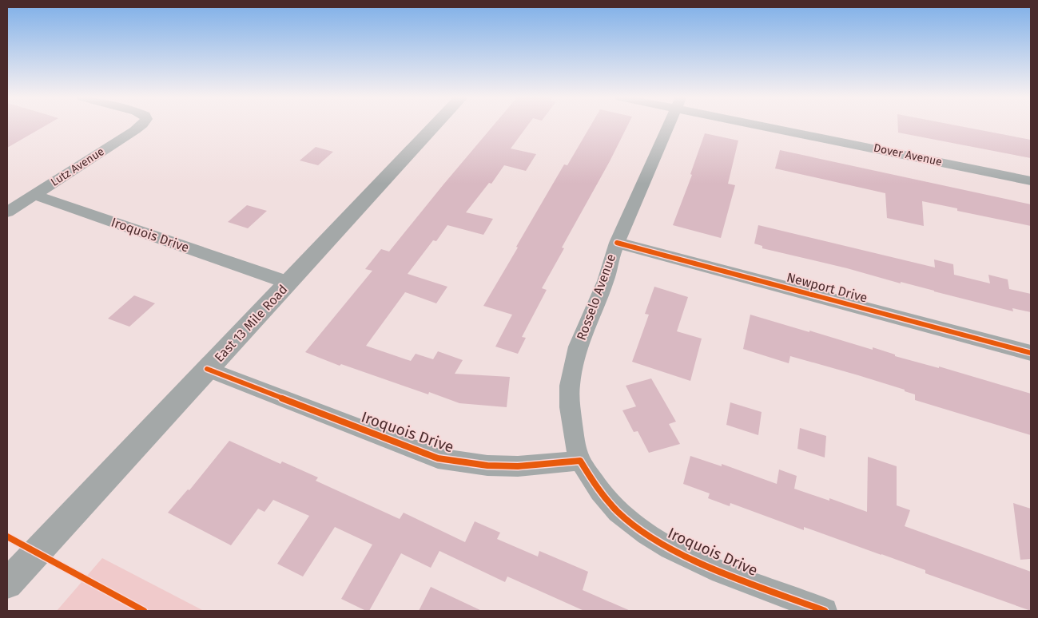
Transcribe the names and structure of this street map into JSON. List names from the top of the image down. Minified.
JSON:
{"streets":{"main road":["East 13 Mile Road"],"street":["Dover Avenue","Lutz Avenue","Iroquois Drive","Newport Drive","Rosselo Avenue"]},"crossings":[["Lutz Avenue","Iroquois Drive"],["Iroquois Drive","Rosselo Avenue"],["Iroquois Drive","East 13 Mile Road"],["Newport Drive","Rosselo Avenue"]]}
